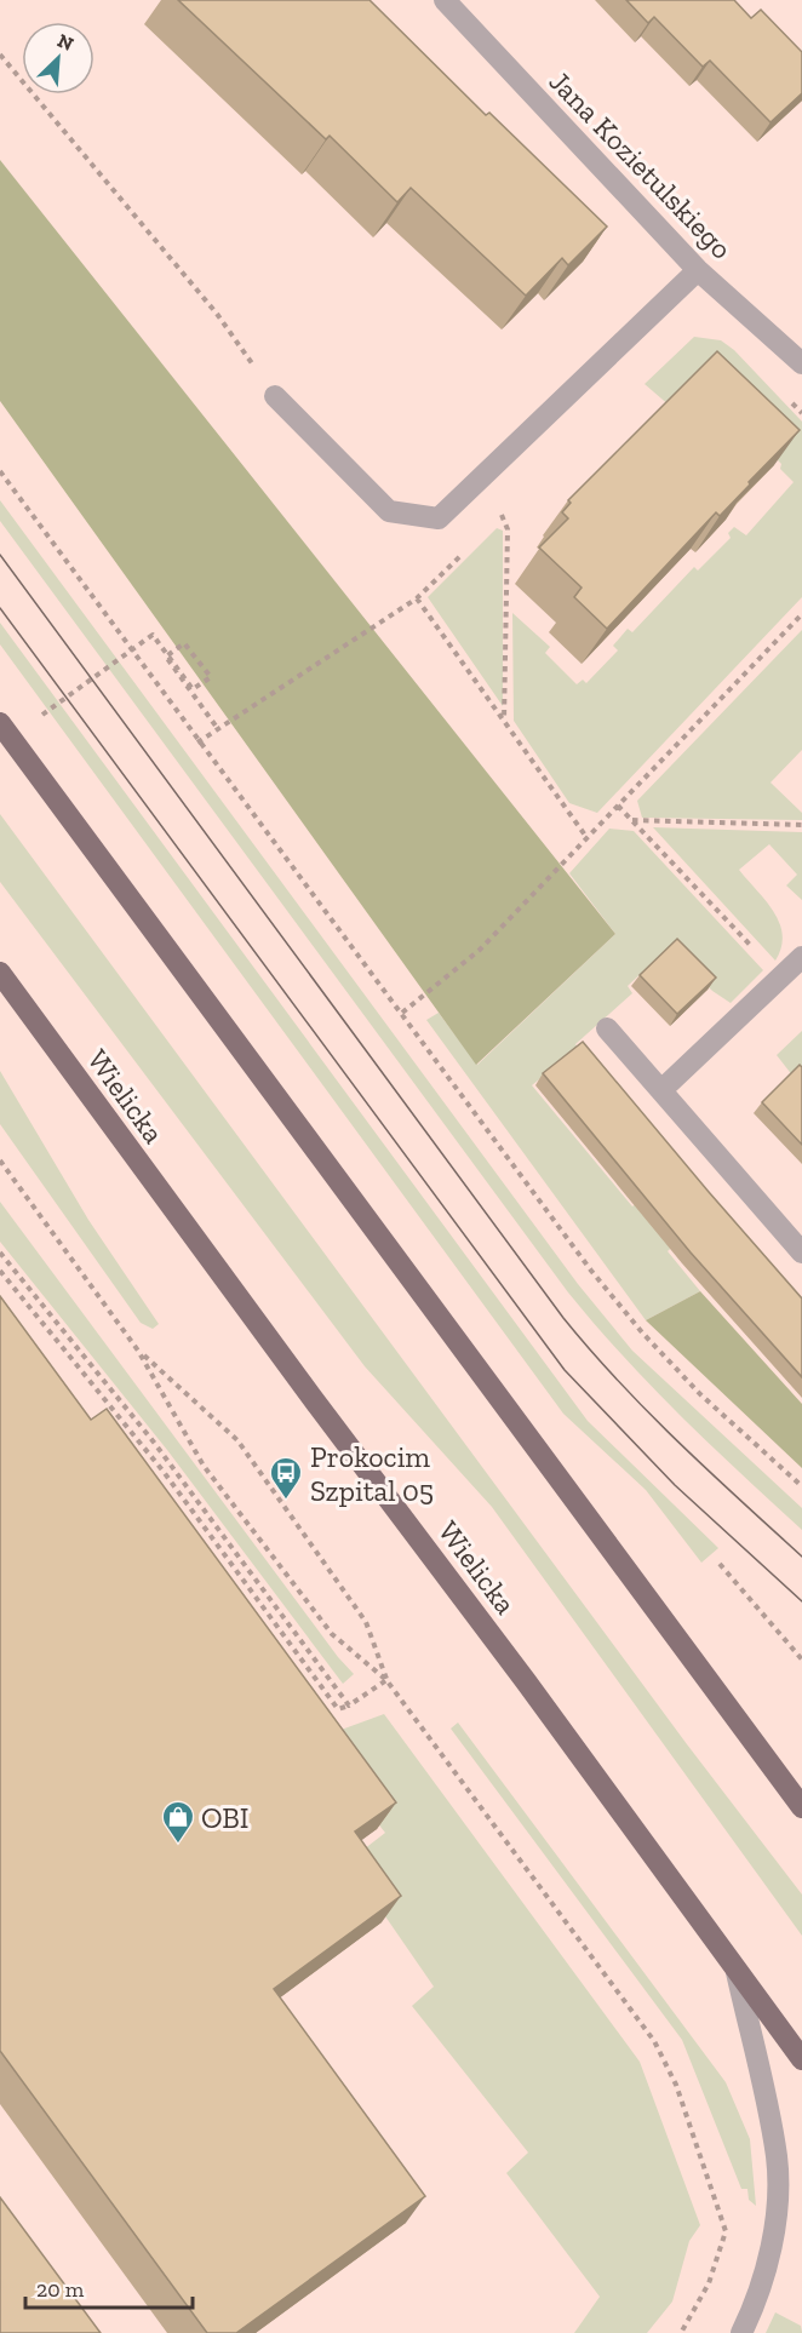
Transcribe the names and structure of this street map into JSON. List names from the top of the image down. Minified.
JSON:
{"streets":{"main road":["Wielicka"],"street":["Jana Kozietulskiego"]},"places":{"bus stop":["Prokocim Szpital 05"],"shop":["OBI"]},"scale_bar":"20 m","north":"top right"}
